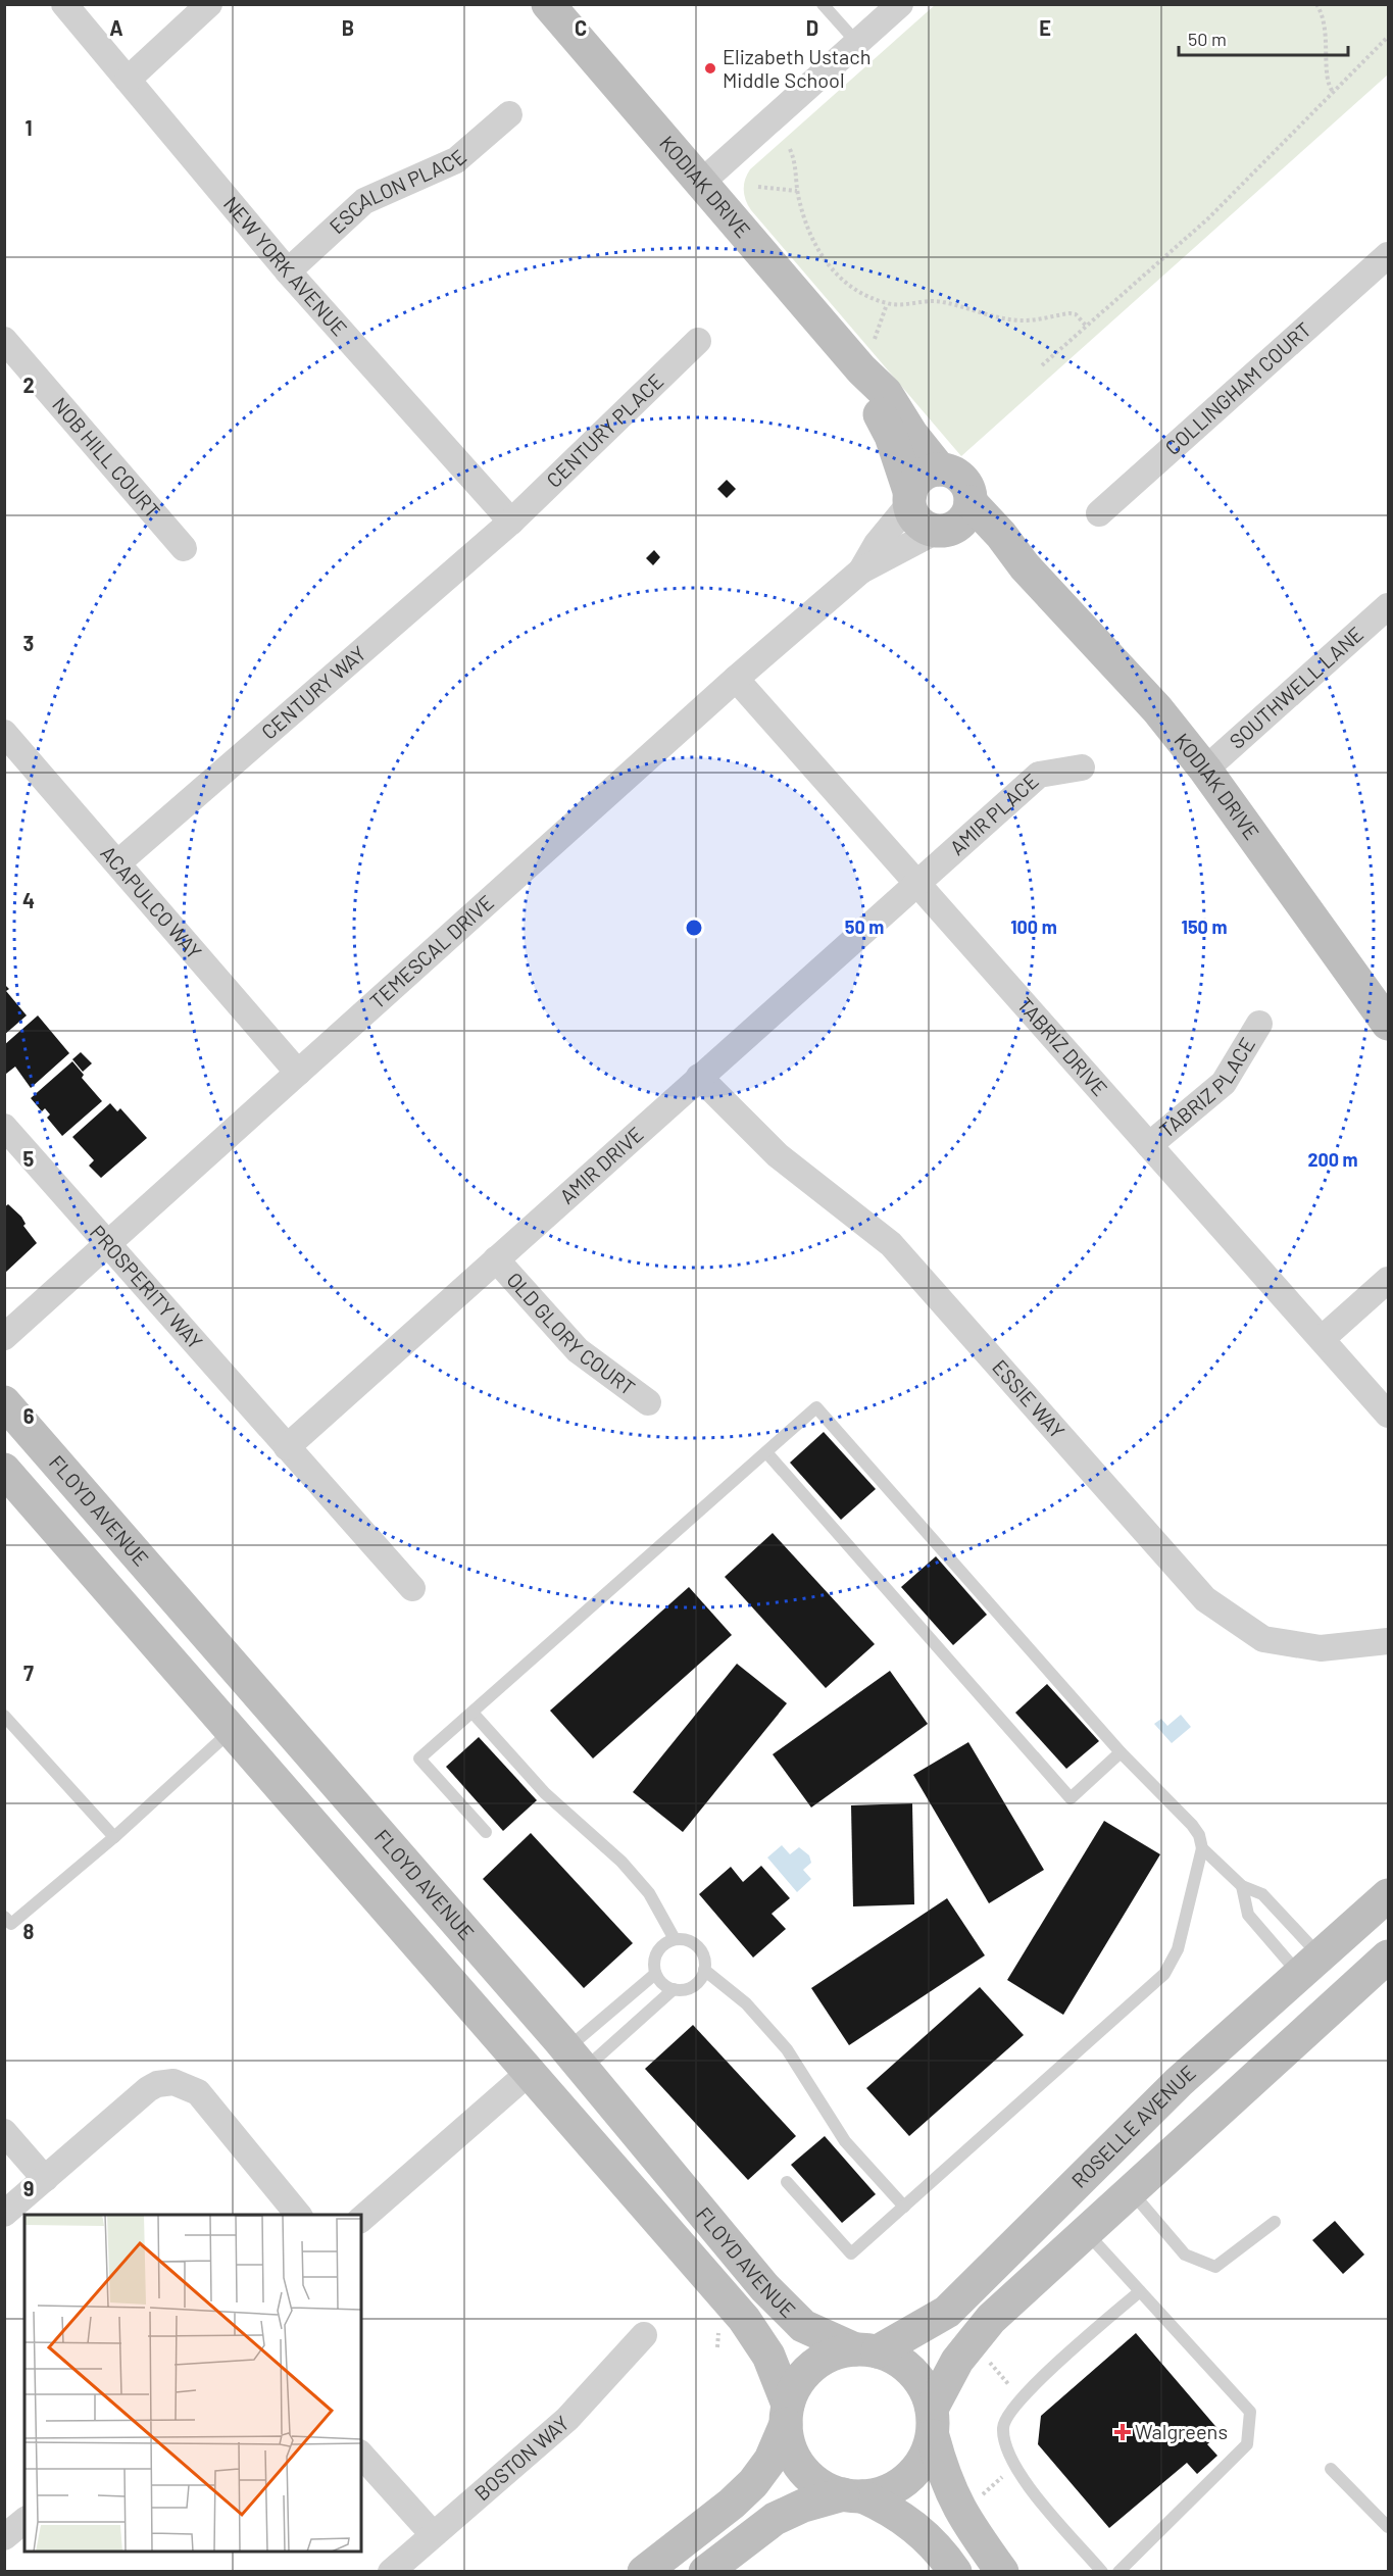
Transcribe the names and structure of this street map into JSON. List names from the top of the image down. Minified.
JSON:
{"streets":{"street":["KODIAK DRIVE","ESCALON PLACE","NEW YORK AVENUE","COLLINGHAM COURT","CENTURY PLACE","NOB HILL COURT","SOUTHWELL LANE","CENTURY WAY","AMIR PLACE","ACAPULCO WAY","TEMESCAL DRIVE","TABRIZ DRIVE","TABRIZ PLACE","AMIR DRIVE","PROSPERITY WAY","OLD GLORY COURT","ESSIE WAY","FLOYD AVENUE","ROSELLE AVENUE","BOSTON WAY"]},"crossings":[["KODIAK DRIVE","SOUTHWELL LANE"],["KODIAK DRIVE","TEMESCAL DRIVE"],["ESCALON PLACE","NEW YORK AVENUE"],["NEW YORK AVENUE","CENTURY PLACE"],["NEW YORK AVENUE","CENTURY WAY"],["CENTURY PLACE","CENTURY WAY"],["CENTURY WAY","ACAPULCO WAY"],["AMIR PLACE","TABRIZ DRIVE"],["AMIR PLACE","AMIR DRIVE"],["ACAPULCO WAY","TEMESCAL DRIVE"],["TEMESCAL DRIVE","TABRIZ DRIVE"],["TEMESCAL DRIVE","PROSPERITY WAY"],["TABRIZ DRIVE","TABRIZ PLACE"],["TABRIZ DRIVE","AMIR DRIVE"],["AMIR DRIVE","PROSPERITY WAY"],["AMIR DRIVE","OLD GLORY COURT"],["AMIR DRIVE","ESSIE WAY"],["FLOYD AVENUE","ROSELLE AVENUE"]],"places":{"other":["Elizabeth Ustach Middle School"],"health":["Walgreens"]},"scale_bar":"50 m","grid":{"columns":["A","B","C","D","E"],"rows":["1","2","3","4","5","6","7","8","9"]},"rings":["50 m","100 m","150 m","200 m"]}
